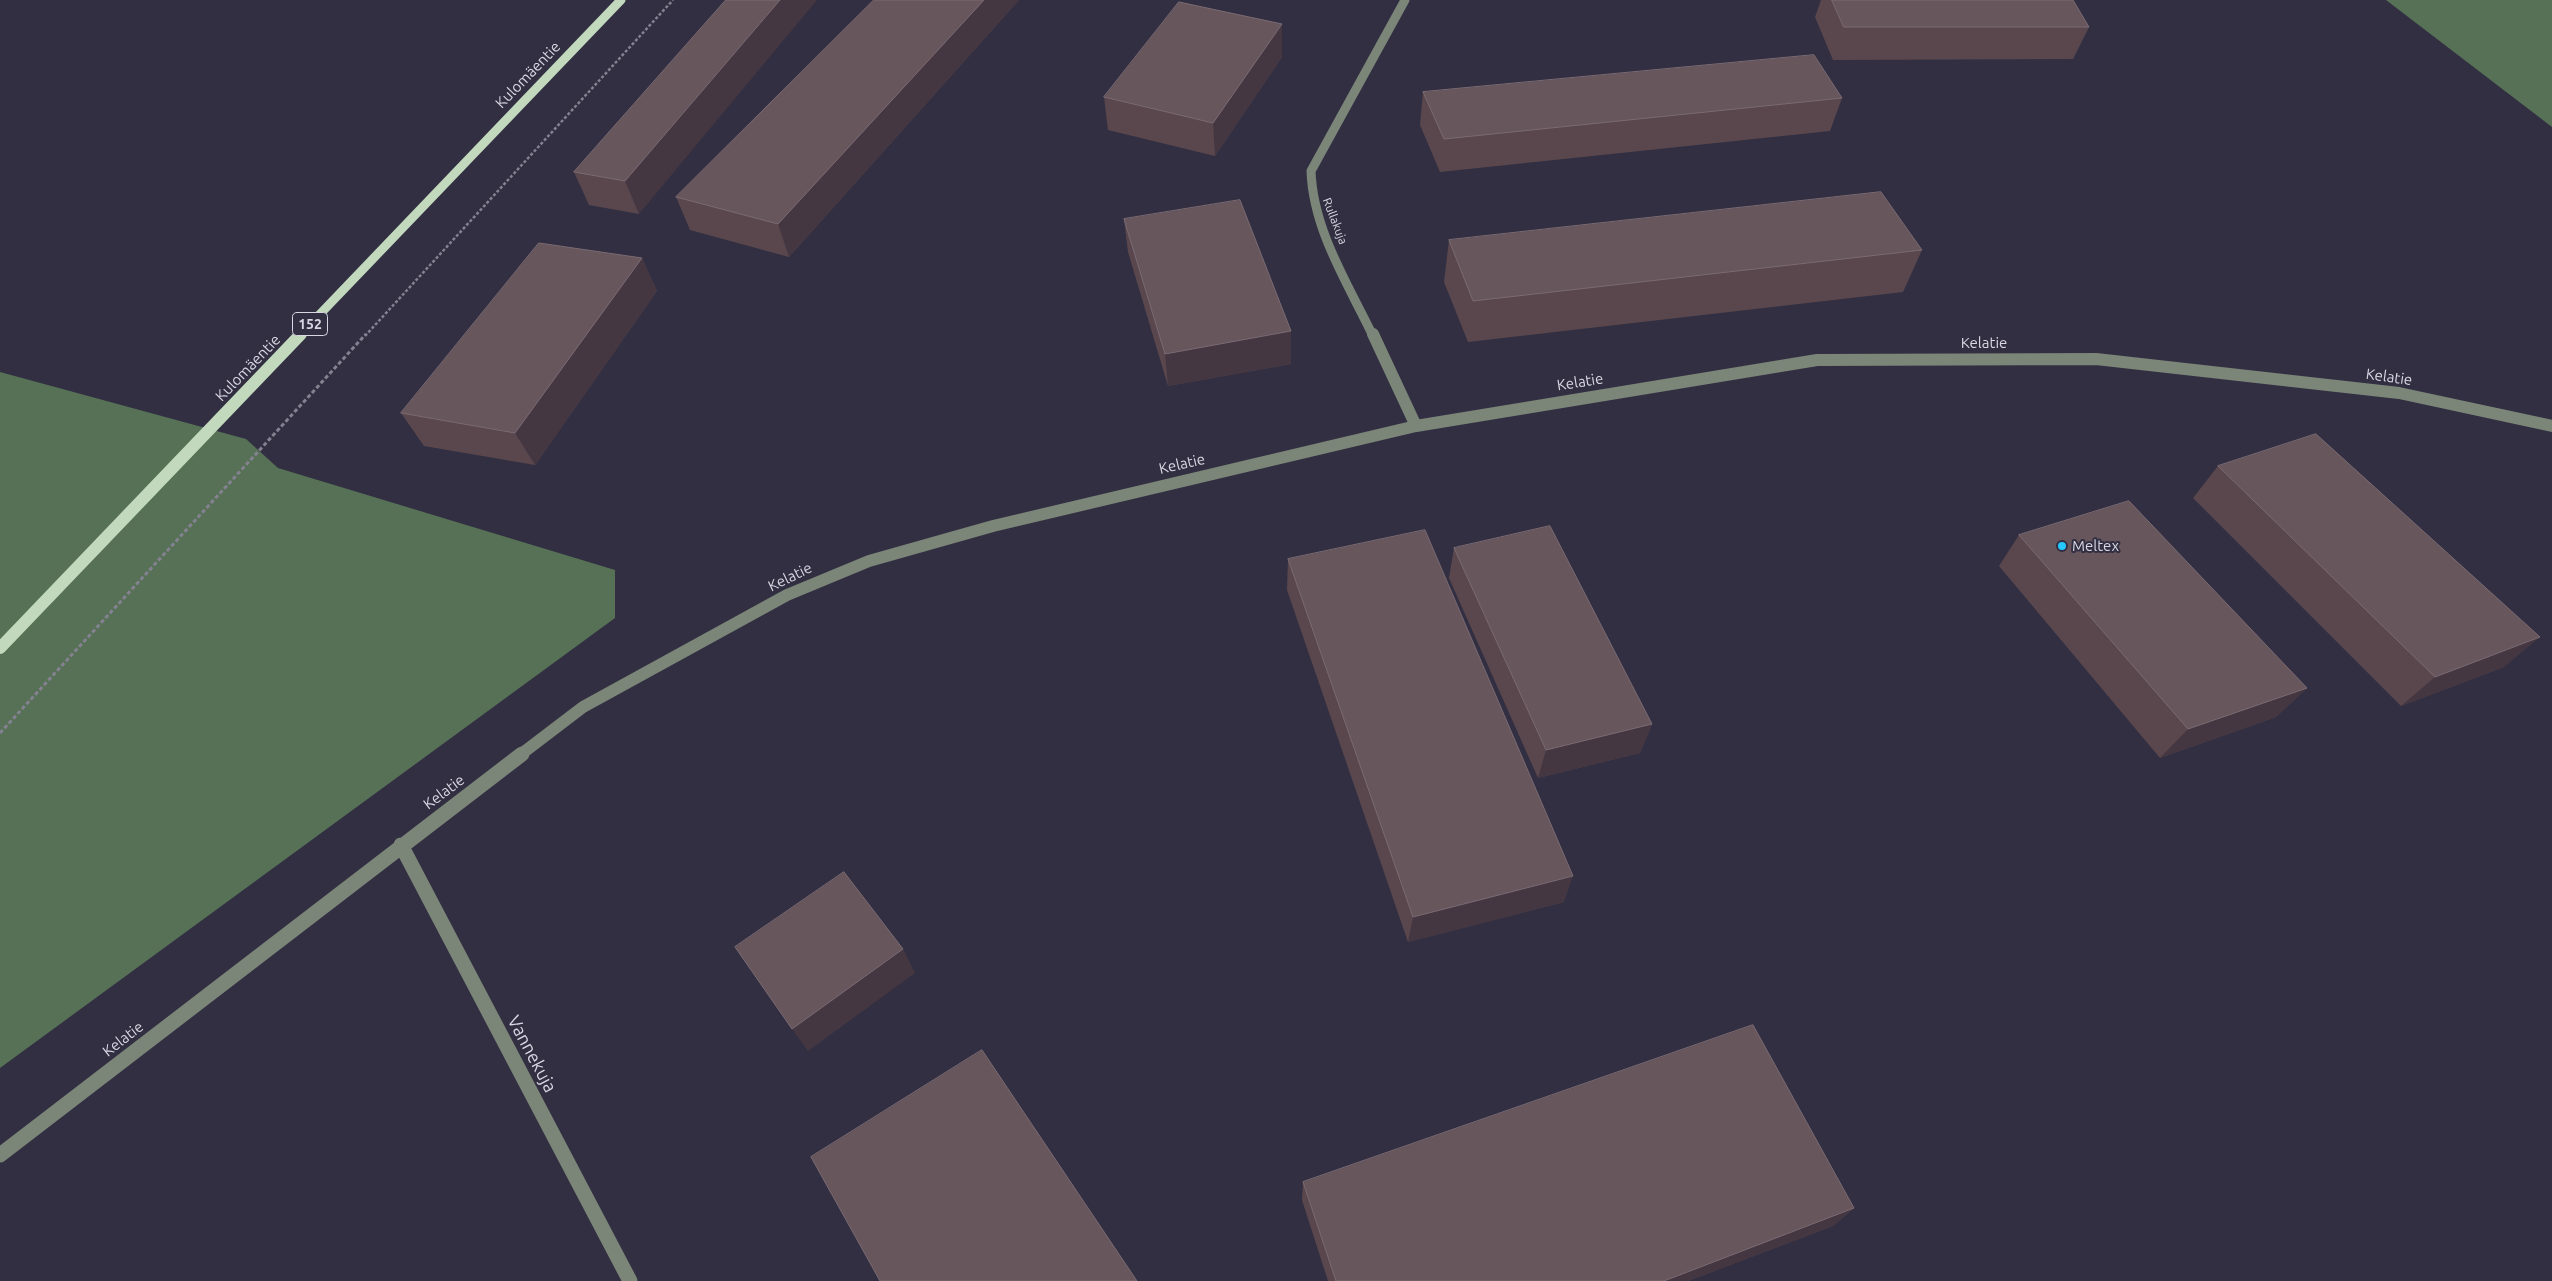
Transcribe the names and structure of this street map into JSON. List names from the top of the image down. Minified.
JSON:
{"streets":{"main road":["Kulomäentie","152"],"street":["Rullakuja","Kelatie","Vannekuja"]},"crossings":[["Rullakuja","Kelatie"],["Kelatie","Vannekuja"]],"places":["Meltex"]}
